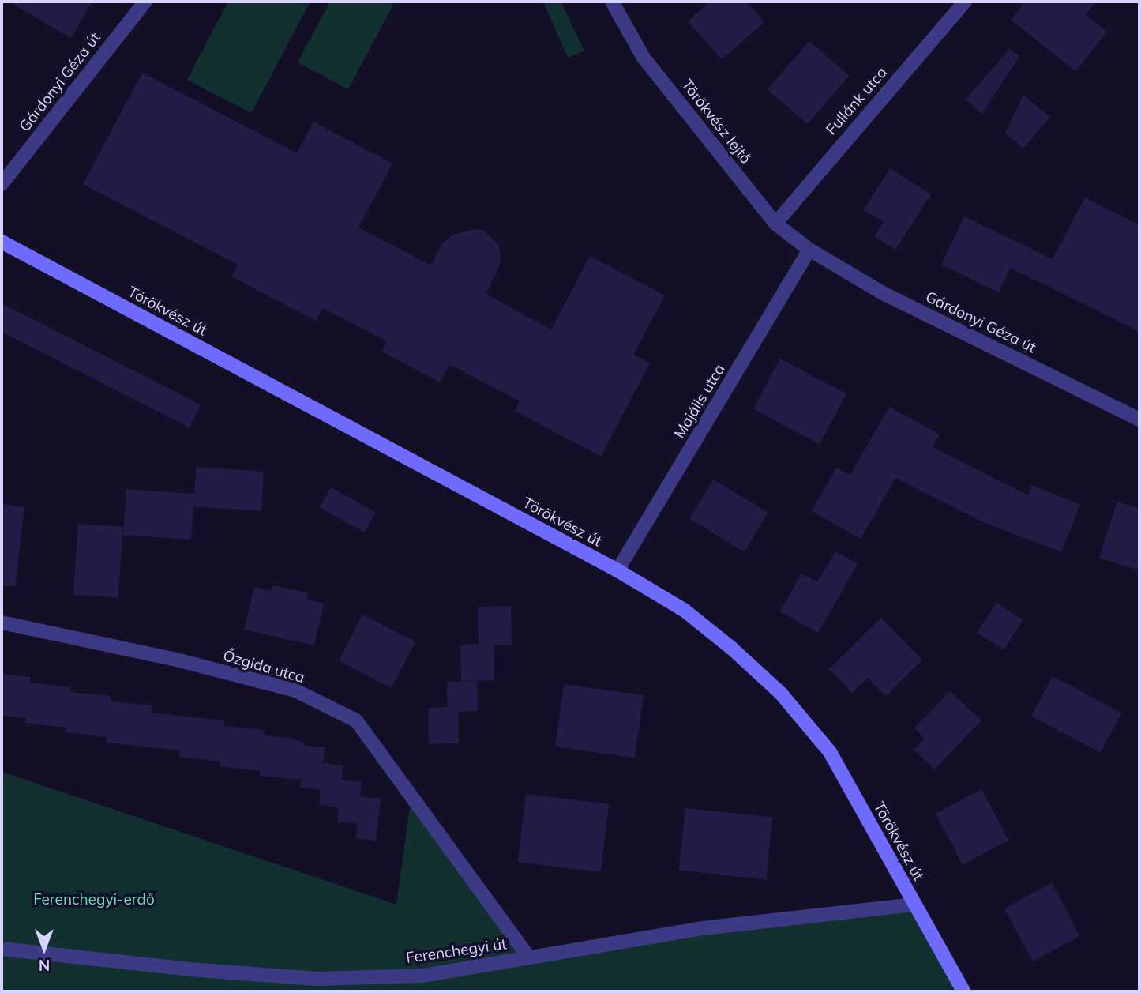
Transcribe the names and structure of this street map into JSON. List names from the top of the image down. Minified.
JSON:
{"streets":{"street":["Gárdonyi Géza út","Fullánk utca","Törökvész lejtő","Törökvész út","Majális utca","Őzgida utca","Ferenchegyi út"]},"crossings":[["Gárdonyi Géza út","Törökvész lejtő"],["Gárdonyi Géza út","Majális utca"],["Fullánk utca","Törökvész lejtő"],["Törökvész lejtő","Majális utca"],["Törökvész út","Majális utca"],["Törökvész út","Ferenchegyi út"],["Őzgida utca","Ferenchegyi út"]],"parks":["Ferenchegyi-erdő"],"north":"bottom"}
